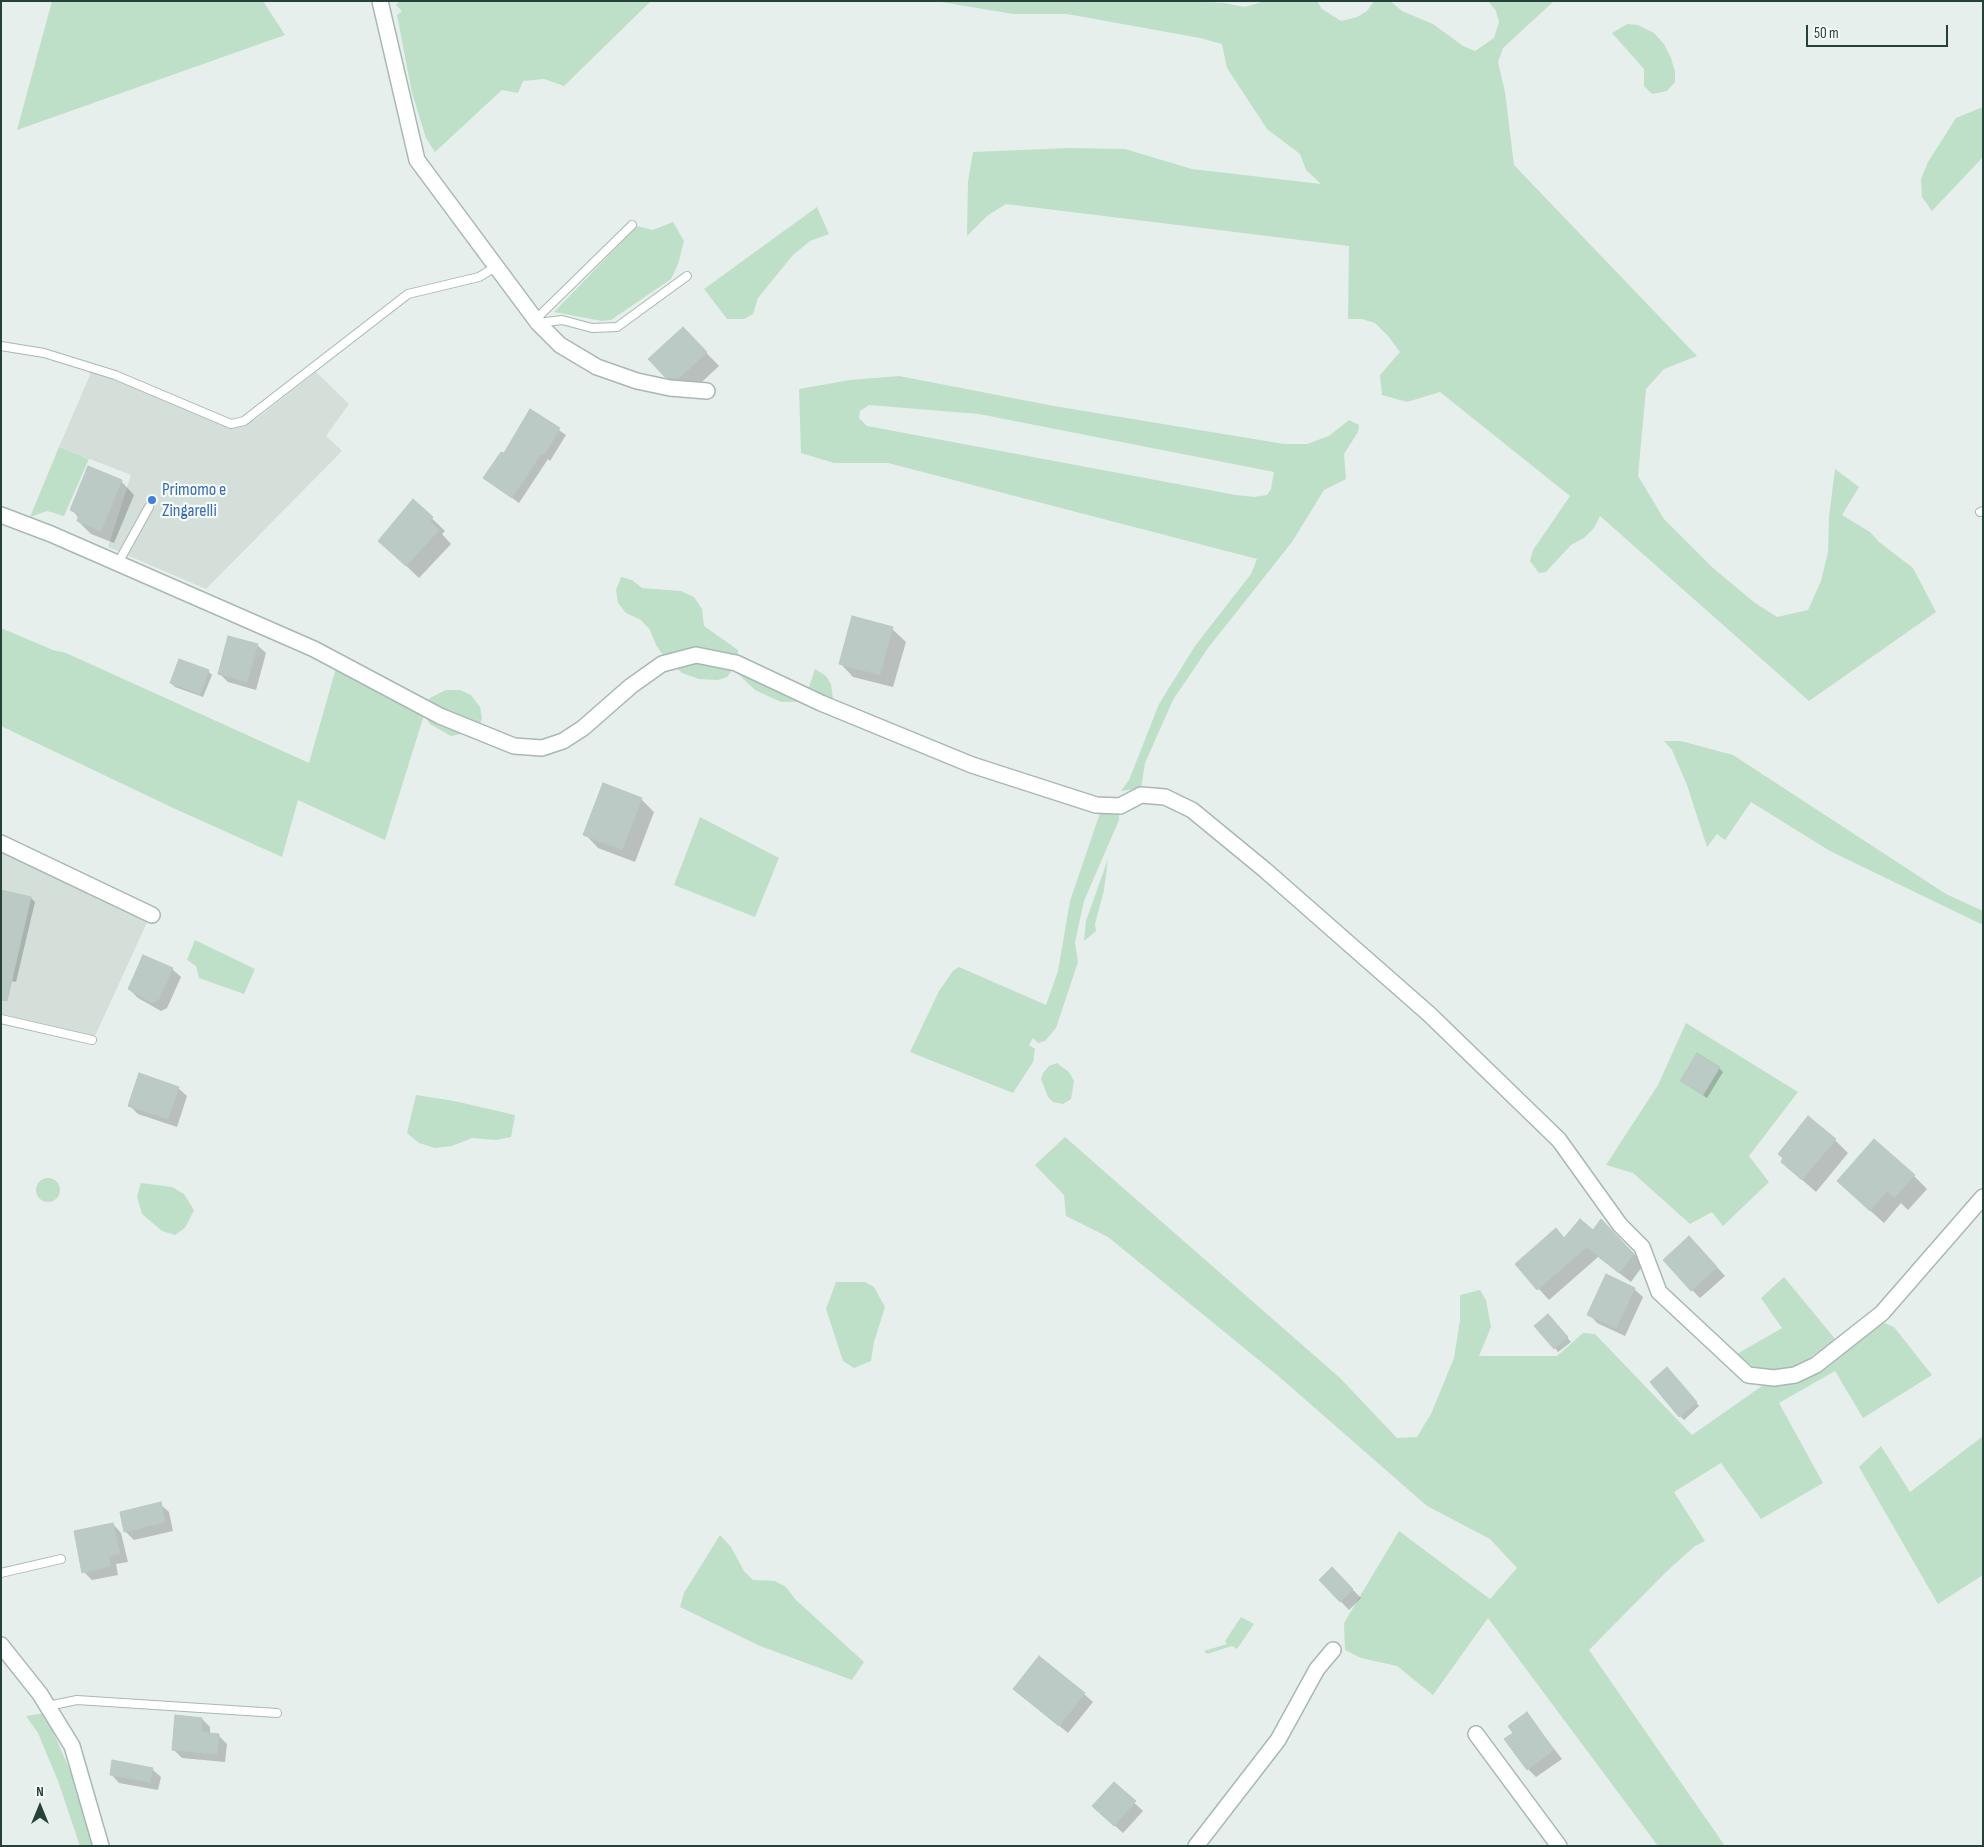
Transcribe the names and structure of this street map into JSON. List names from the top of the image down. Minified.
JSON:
{"places":["Primomo e Zingarelli"],"scale_bar":"50 m","north":"top"}
